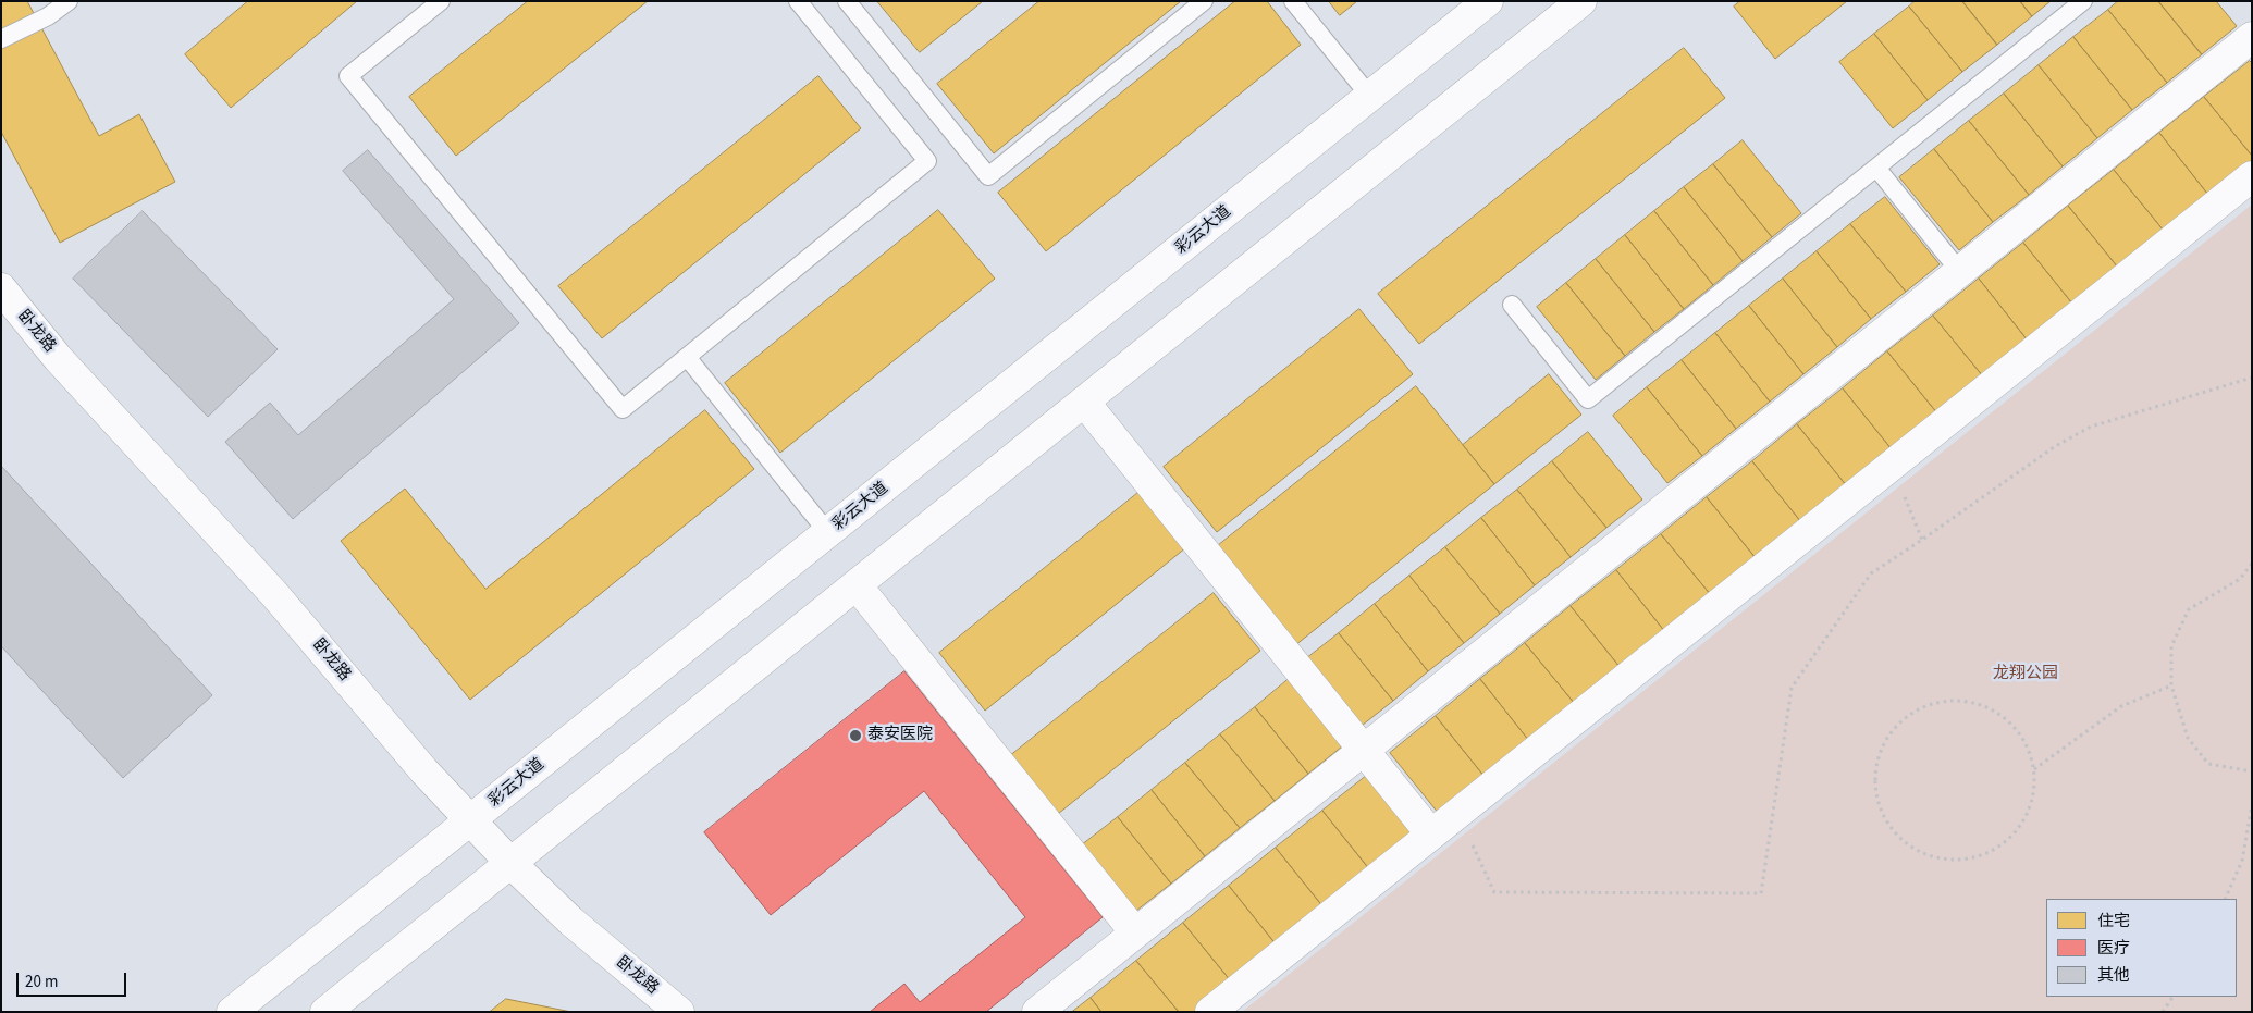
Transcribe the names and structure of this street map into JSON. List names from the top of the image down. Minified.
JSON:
{"streets":{"street":["彩云大道","卧龙路"]},"crossings":[["彩云大道","卧龙路"]],"parks":["龙翔公园"],"places":["泰安医院"],"legend":["住宅","医疗","其他"],"scale_bar":"20 m"}
